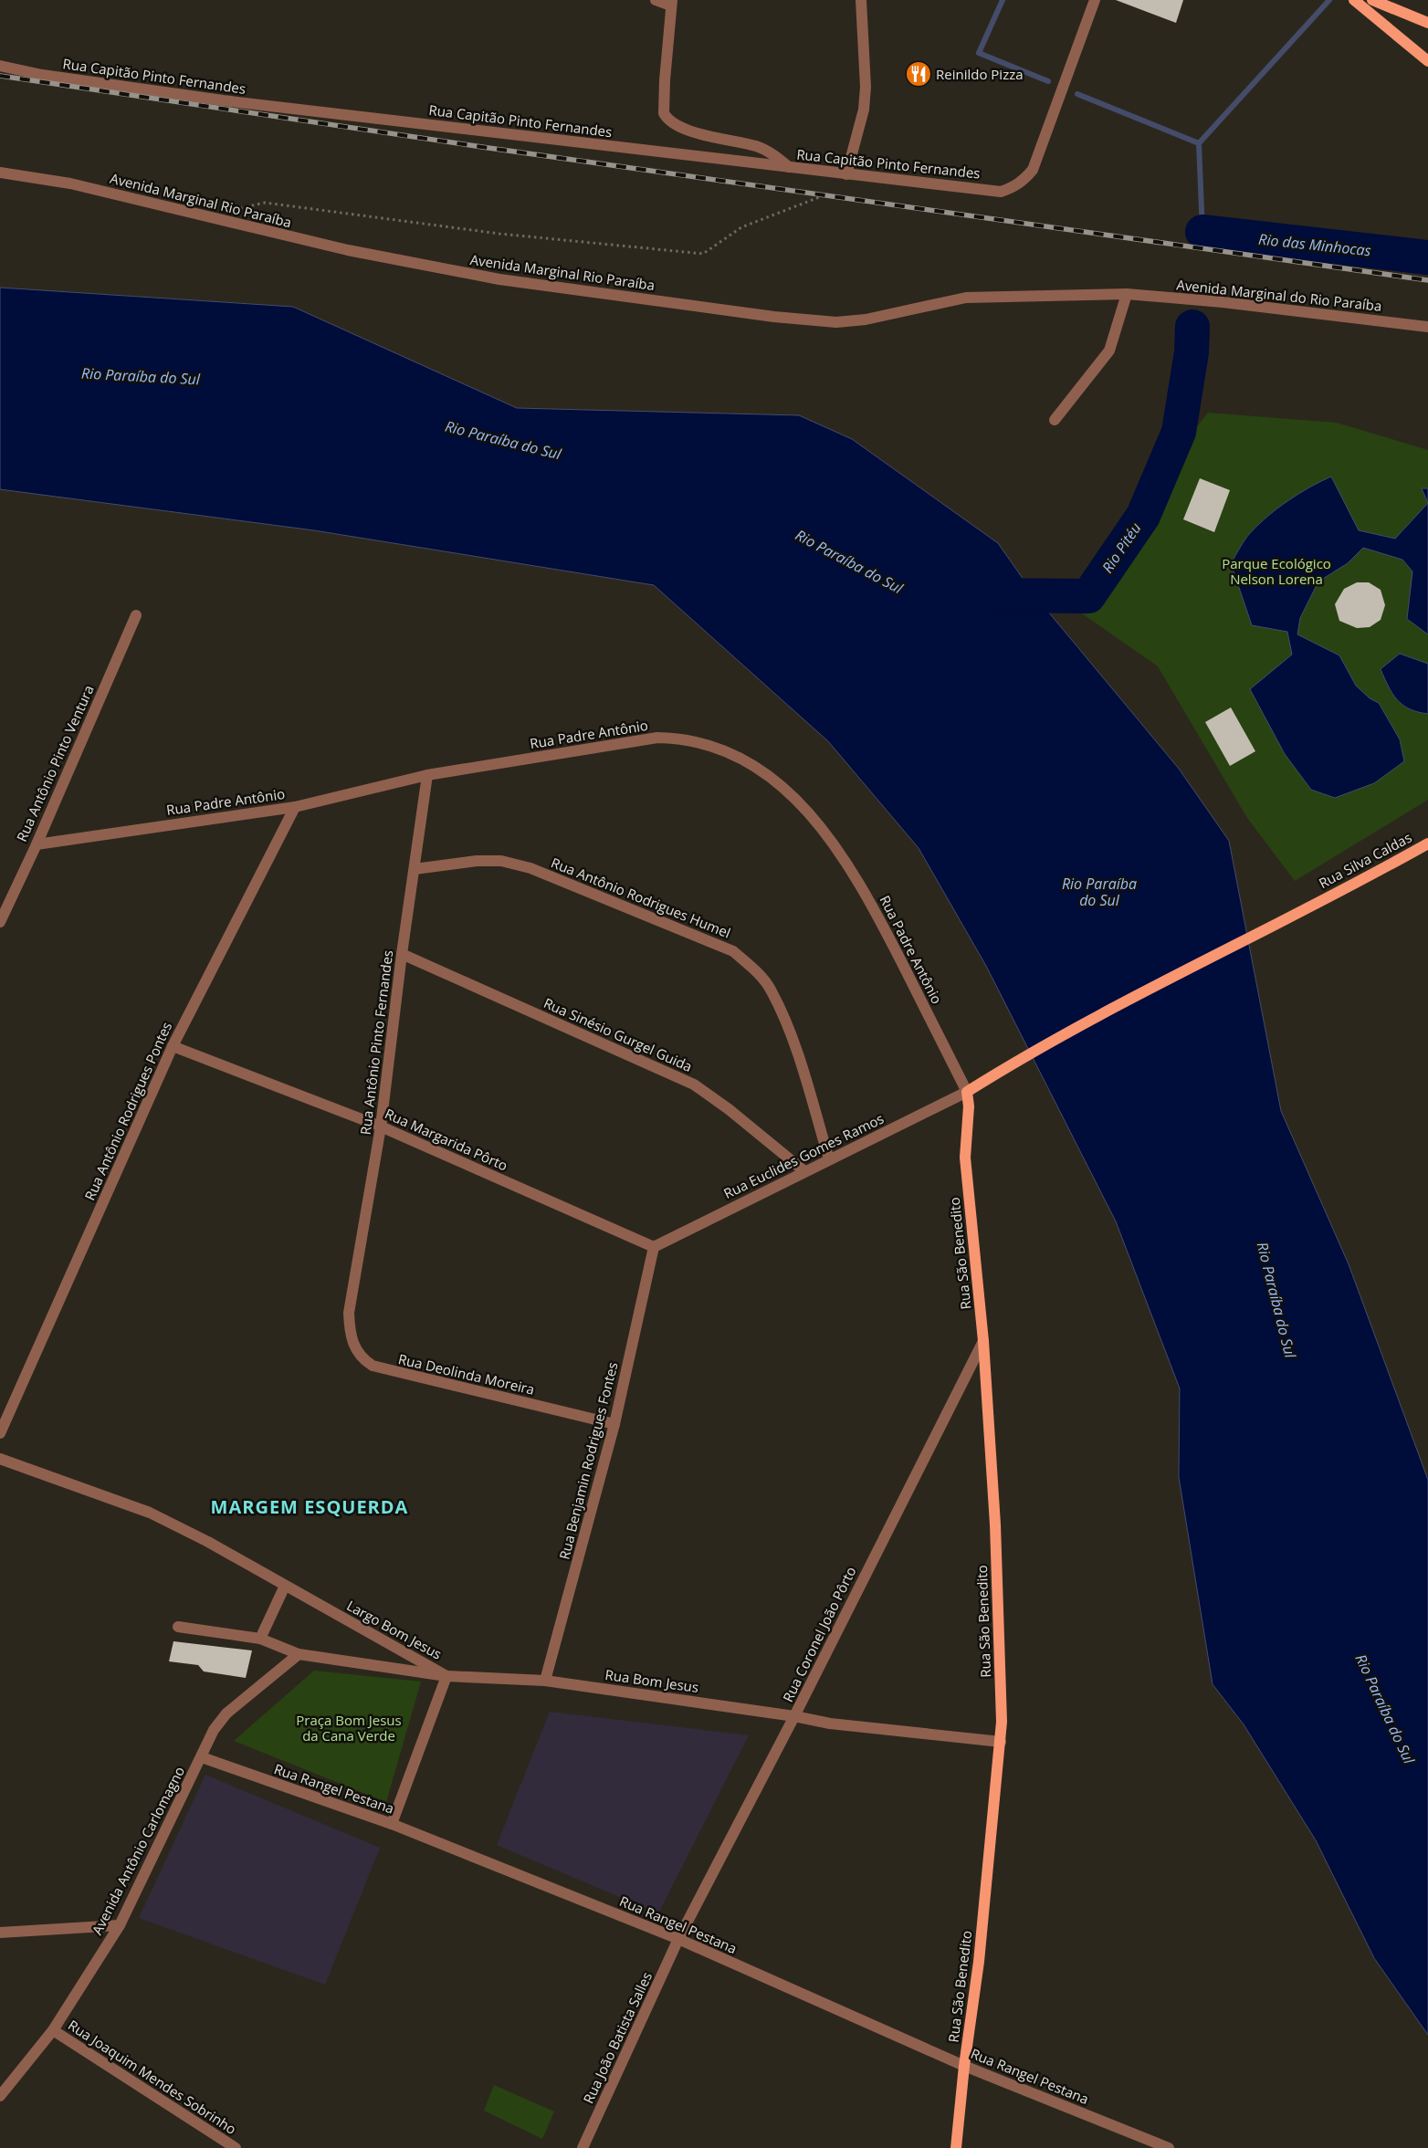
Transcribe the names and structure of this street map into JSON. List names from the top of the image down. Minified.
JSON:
{"streets":{"main road":["Rua Silva Caldas","Rua São Benedito"],"street":["Rua Capitão Pinto Fernandes","Avenida Marginal Rio Paraíba","Avenida Marginal do Rio Paraíba","Rua Padre Antônio","Rua Antônio Pinto Ventura","Rua Antônio Rodrigues Humel","Rua Sinésio Gurgel Guida","Rua Antônio Pinto Fernandes","Rua Antônio Rodrigues Pontes","Rua Margarida Pôrto","Rua Euclides Gomes Ramos","Rua Deolinda Moreira","Rua Benjamin Rodrigues Fontes","Largo Bom Jesus","Rua Coronel João Pôrto","Rua Bom Jesus","Rua Rangel Pestana","Avenida Antônio Carlomagno","Rua João Batista Salles","Rua Joaquim Mendes Sobrinho"]},"crossings":[["Avenida Marginal Rio Paraíba","Avenida Marginal do Rio Paraíba"],["Rua Padre Antônio","Rua Antônio Pinto Ventura"],["Rua Padre Antônio","Rua Silva Caldas"],["Rua Padre Antônio","Rua Antônio Pinto Fernandes"],["Rua Padre Antônio","Rua Antônio Rodrigues Pontes"],["Rua Padre Antônio","Rua Euclides Gomes Ramos"],["Rua Padre Antônio","Rua São Benedito"],["Rua Silva Caldas","Rua Euclides Gomes Ramos"],["Rua Silva Caldas","Rua São Benedito"],["Rua Antônio Rodrigues Humel","Rua Antônio Pinto Fernandes"],["Rua Antônio Rodrigues Humel","Rua Euclides Gomes Ramos"],["Rua Sinésio Gurgel Guida","Rua Antônio Pinto Fernandes"],["Rua Sinésio Gurgel Guida","Rua Euclides Gomes Ramos"],["Rua Antônio Pinto Fernandes","Rua Margarida Pôrto"],["Rua Antônio Pinto Fernandes","Rua Deolinda Moreira"],["Rua Antônio Rodrigues Pontes","Rua Margarida Pôrto"],["Rua Margarida Pôrto","Rua Euclides Gomes Ramos"],["Rua Margarida Pôrto","Rua Benjamin Rodrigues Fontes"],["Rua Euclides Gomes Ramos","Rua São Benedito"],["Rua Euclides Gomes Ramos","Rua Benjamin Rodrigues Fontes"],["Rua São Benedito","Rua Coronel João Pôrto"],["Rua São Benedito","Rua Bom Jesus"],["Rua São Benedito","Rua Rangel Pestana"],["Rua Deolinda Moreira","Rua Benjamin Rodrigues Fontes"],["Rua Benjamin Rodrigues Fontes","Rua Bom Jesus"],["Largo Bom Jesus","Rua Bom Jesus"],["Largo Bom Jesus","Rua Rangel Pestana"],["Rua Coronel João Pôrto","Rua Bom Jesus"],["Rua Coronel João Pôrto","Rua Rangel Pestana"],["Rua Coronel João Pôrto","Rua João Batista Salles"],["Rua Bom Jesus","Avenida Antônio Carlomagno"],["Rua Rangel Pestana","Avenida Antônio Carlomagno"],["Rua Rangel Pestana","Rua João Batista Salles"],["Avenida Antônio Carlomagno","Rua Joaquim Mendes Sobrinho"]],"districts":["MARGEM ESQUERDA"],"water":["Rio das Minhocas","Rio Paraíba do Sul","Rio Pitéu"],"parks":["Parque Ecológico Nelson Lorena","Praça Bom Jesus da Cana Verde"],"places":{"restaurant":["Reinildo Pizza"]}}
